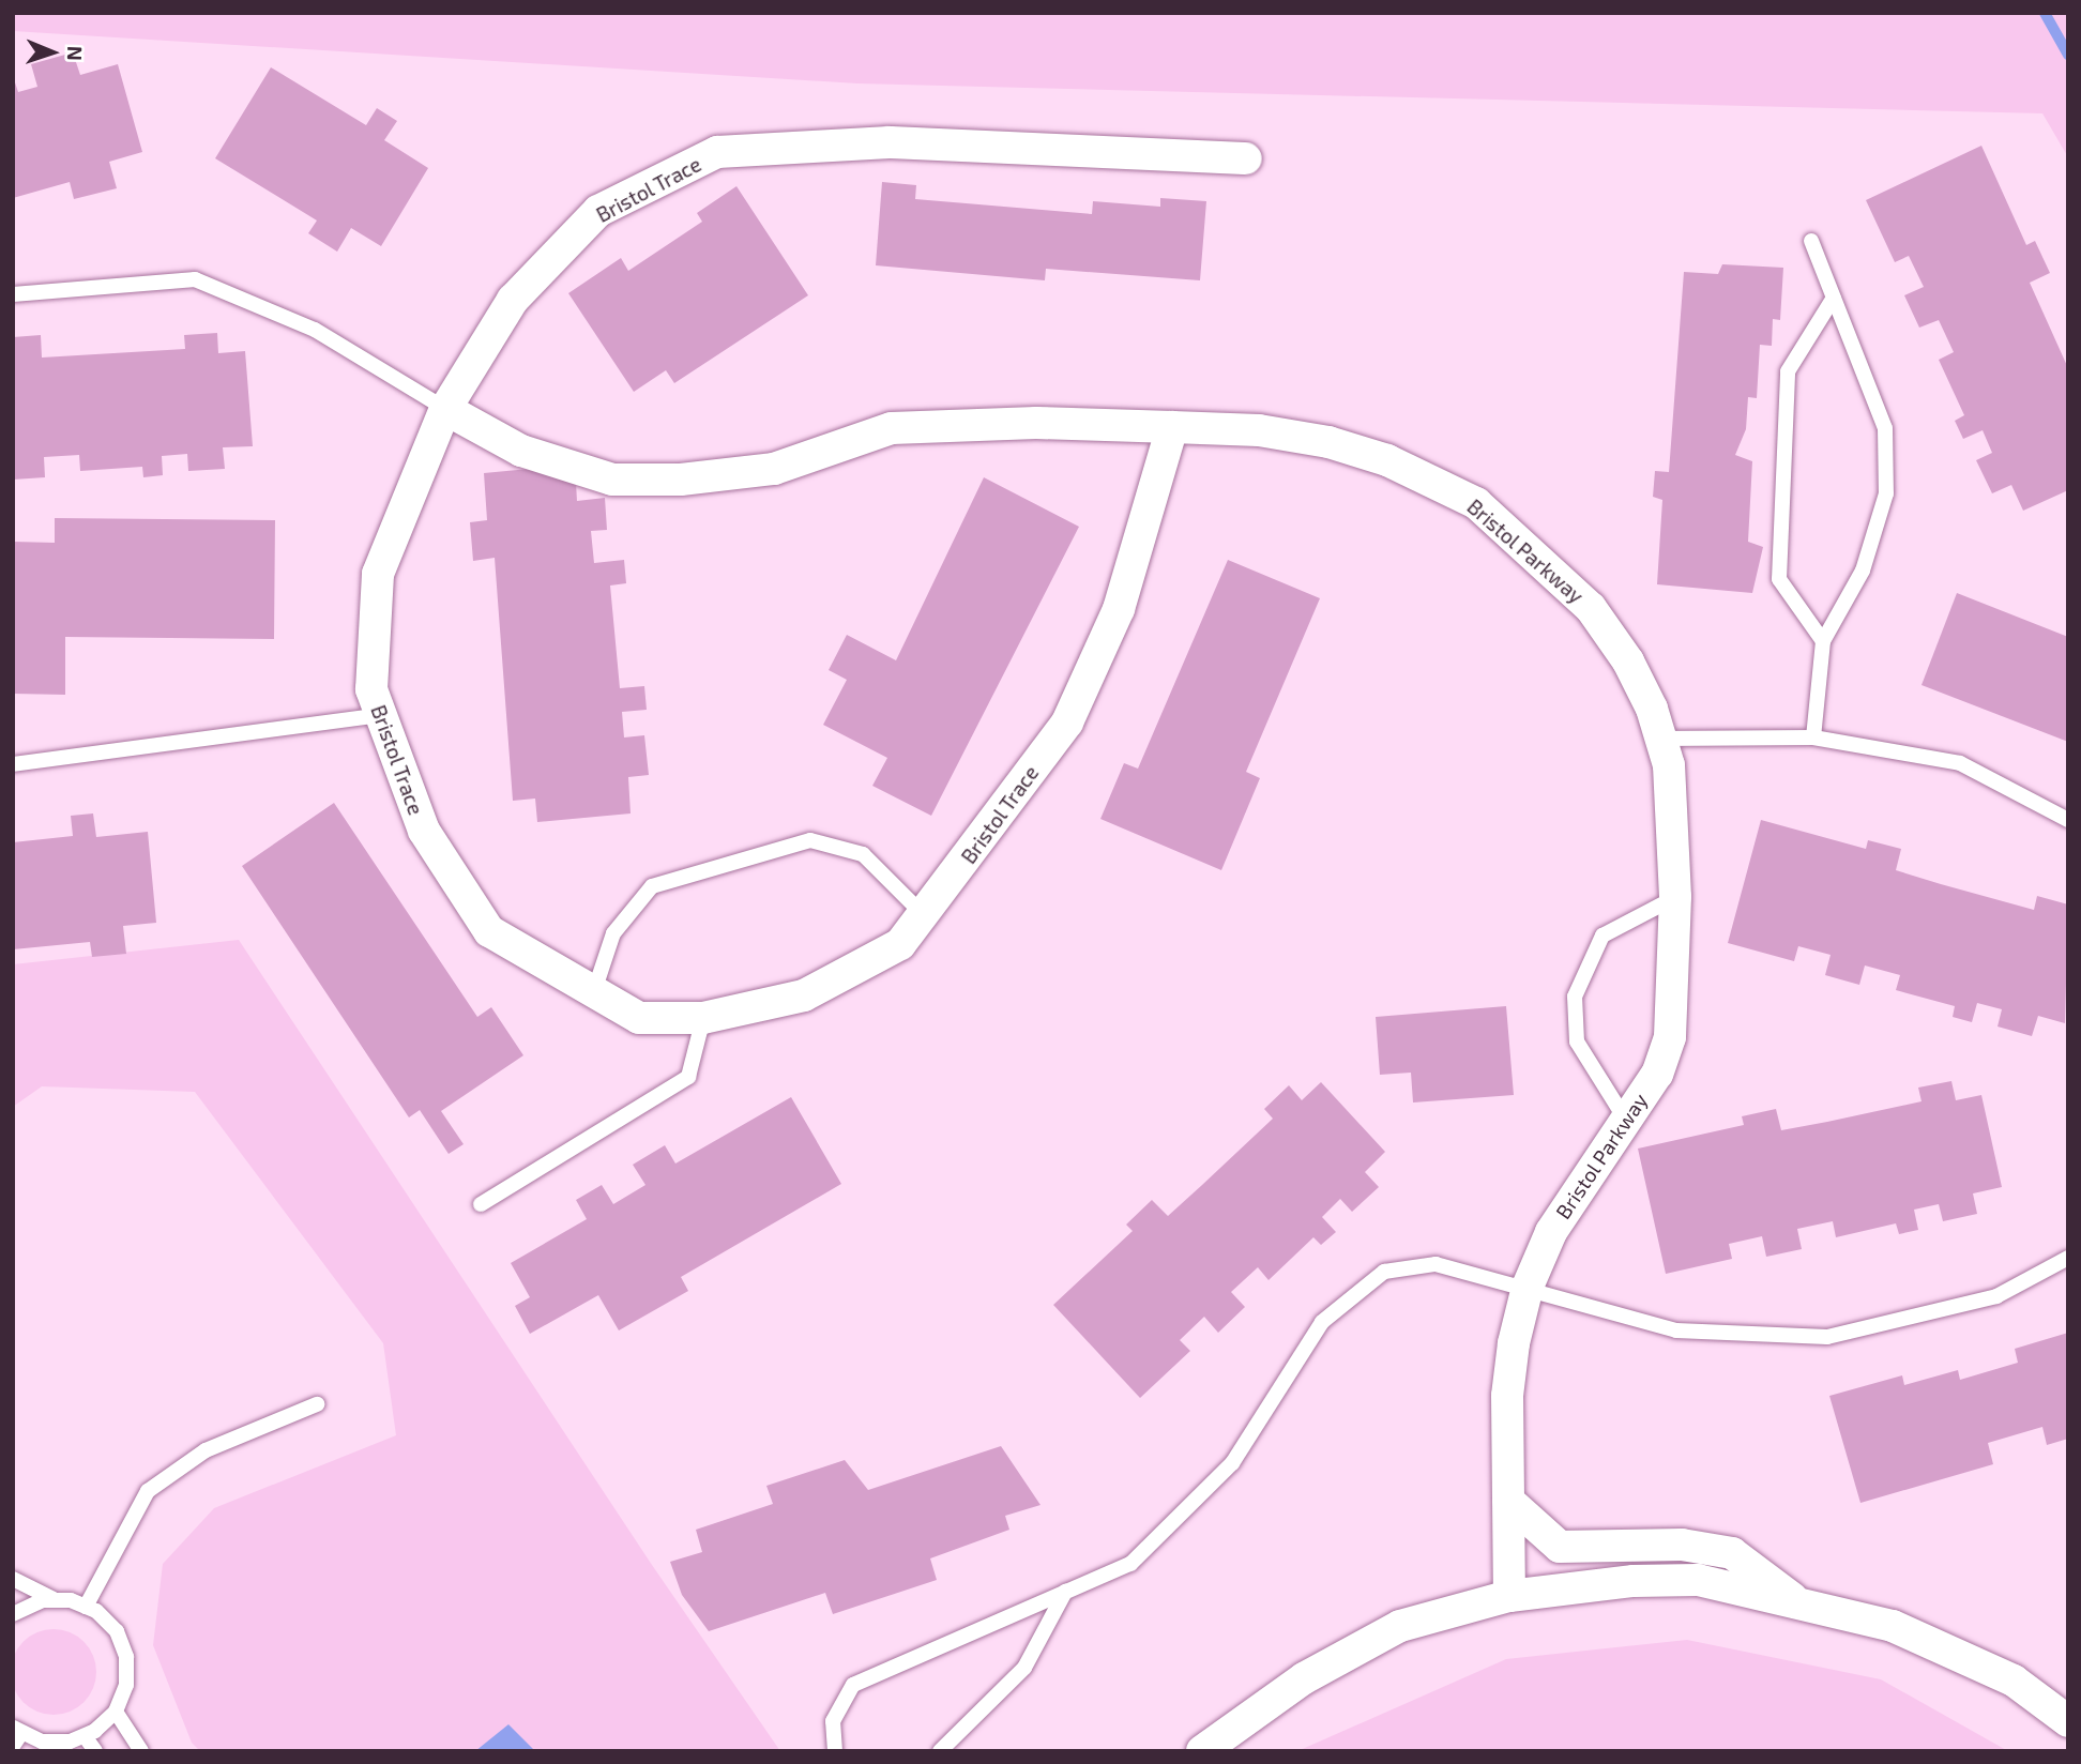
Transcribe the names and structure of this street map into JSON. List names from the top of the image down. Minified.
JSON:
{"streets":{"street":["Bristol Trace","Bristol Parkway"]},"crossings":[["Bristol Trace","Bristol Parkway"]],"north":"right"}
